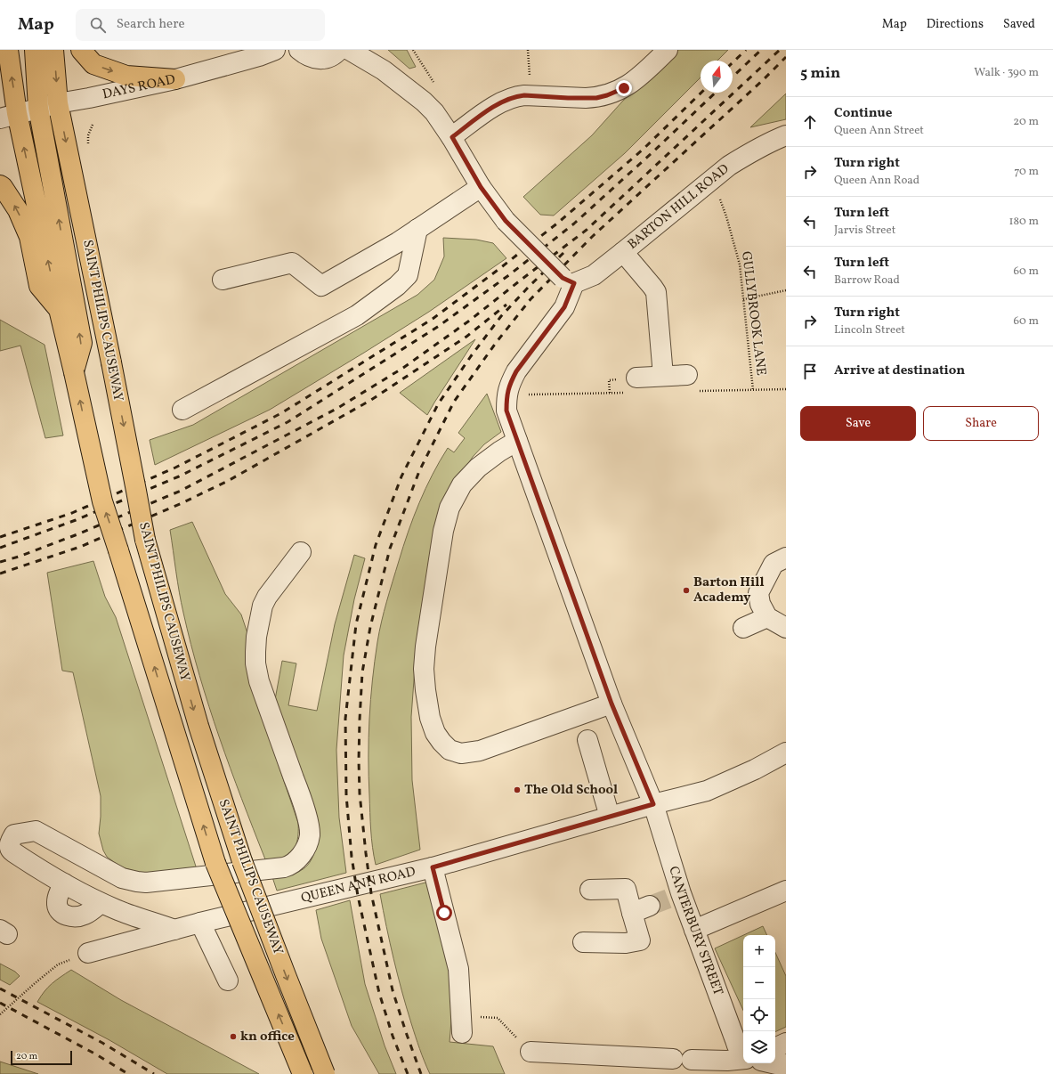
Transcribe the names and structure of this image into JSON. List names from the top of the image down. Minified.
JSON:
{"streets":{"main road":["SAINT PHILIPS CAUSEWAY"],"street":["DAYS ROAD","BARTON HILL ROAD","QUEEN ANN ROAD","CANTERBURY STREET"],"path":["GULLYBROOK LANE"]},"crossings":[["DAYS ROAD","SAINT PHILIPS CAUSEWAY"],["BARTON HILL ROAD","GULLYBROOK LANE"],["BARTON HILL ROAD","CANTERBURY STREET"],["QUEEN ANN ROAD","CANTERBURY STREET"]],"places":["Barton Hill Academy","The Old School","kn office"],"scale_bar":"20 m","north":"top","page":{"header":"Map","search":"Search here","nav":["Map","Directions","Saved"],"heading":["5 min","Walk · 390 m"],"list":[["Continue","Queen Ann Street","20 m"],["Turn right","Queen Ann Road","70 m"],["Turn left","Jarvis Street","180 m"],["Turn left","Barrow Road","60 m"],["Turn right","Lincoln Street","60 m"],"Arrive at destination"],"buttons":["Save","Share"],"map_buttons":["+","−"],"scale":"20 m"}}
